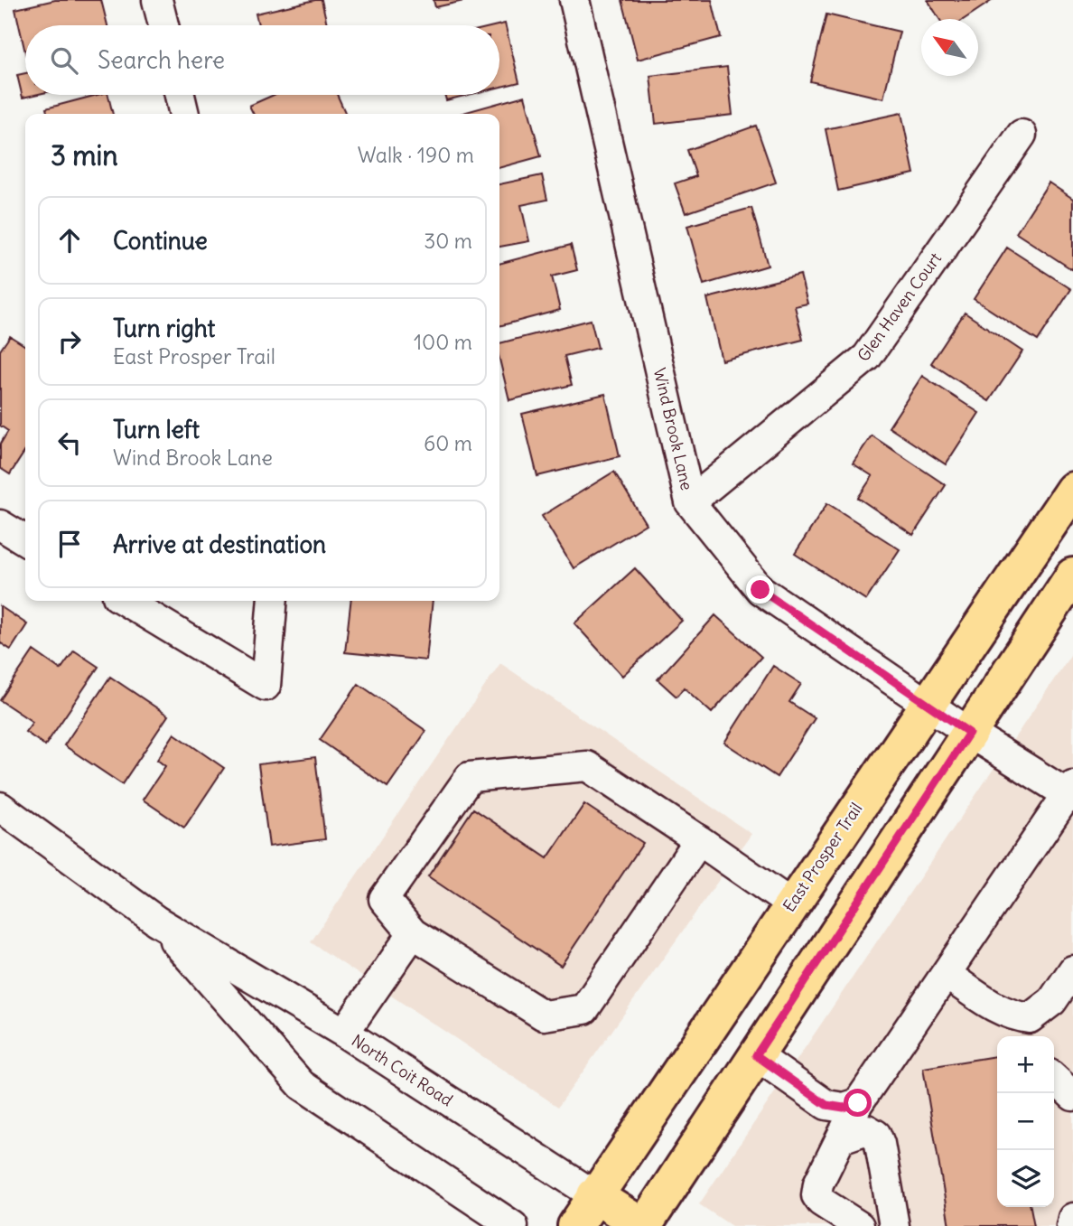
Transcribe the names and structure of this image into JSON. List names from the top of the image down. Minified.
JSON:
{"streets":{"main road":["East Prosper Trail","North Coit Road"],"street":["Glen Haven Court","Wind Brook Lane"]},"crossings":[["Glen Haven Court","Wind Brook Lane"],["Wind Brook Lane","East Prosper Trail"],["East Prosper Trail","North Coit Road"]],"north":"top left","page":{"search":"Search here","heading":["3 min","Walk · 190 m"],"list":[["Continue","30 m"],["Turn right","East Prosper Trail","100 m"],["Turn left","Wind Brook Lane","60 m"],"Arrive at destination"],"map_buttons":["+","−"]}}
